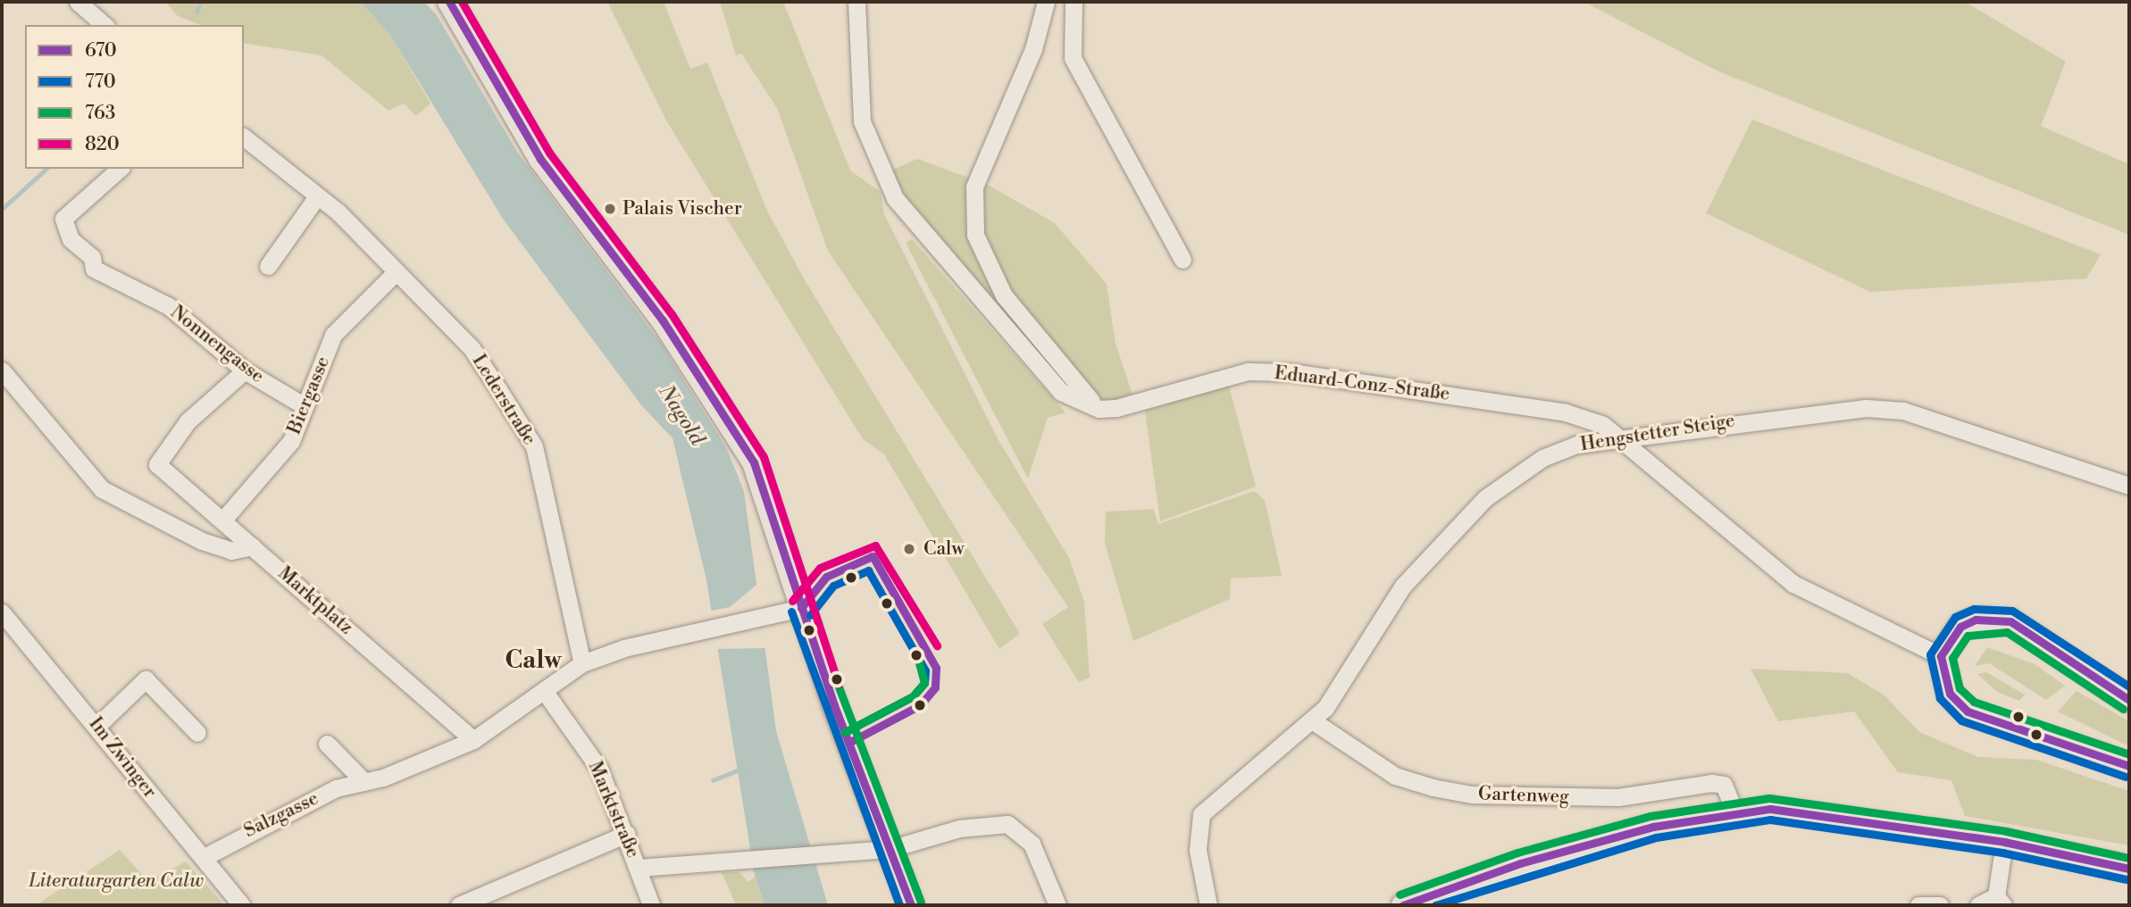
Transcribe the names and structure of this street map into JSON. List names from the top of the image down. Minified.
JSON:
{"streets":{"street":["Nonnengasse","Eduard-Conz-Straße","Biergasse","Lederstraße","Hengstetter Steige","Marktplatz","Im Zwinger","Gartenweg","Marktstraße","Salzgasse"]},"crossings":[["Nonnengasse","Biergasse"],["Nonnengasse","Marktplatz"],["Eduard-Conz-Straße","Hengstetter Steige"],["Biergasse","Lederstraße"],["Biergasse","Marktplatz"],["Hengstetter Steige","Gartenweg"],["Marktplatz","Salzgasse"],["Im Zwinger","Salzgasse"]],"districts":["Calw"],"water":["Nagold"],"parks":["Literaturgarten Calw"],"places":["Palais Vischer","Calw"],"lines":["transit line 670","transit line 820","transit line 770","transit line 763"],"legend":["670","770","763","820"]}
